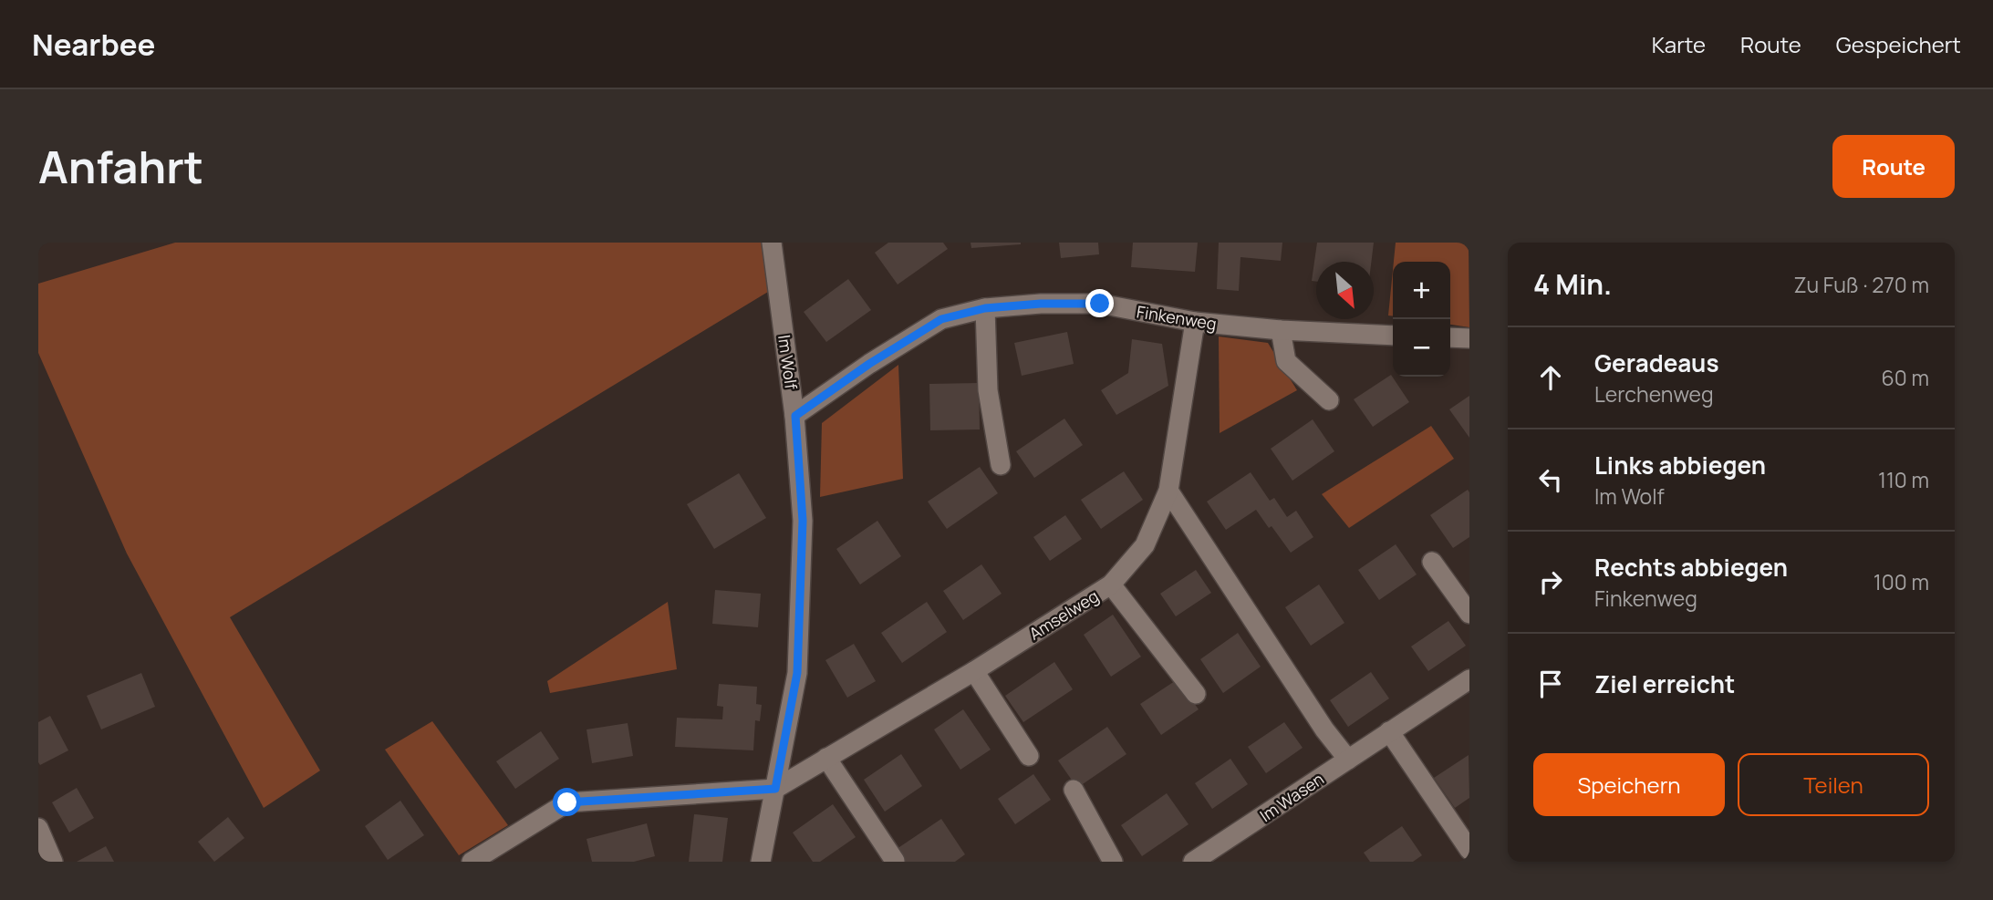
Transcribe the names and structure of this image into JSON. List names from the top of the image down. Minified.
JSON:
{"streets":{"street":["Finkenweg","Im Wolf","Amselweg","Im Wasen"]},"crossings":[["Finkenweg","Im Wolf"],["Finkenweg","Amselweg"],["Im Wolf","Amselweg"]],"north":"bottom right","page":{"header":"Nearbee","nav":["Karte","Route","Gespeichert"],"buttons":["Route",["Speichern","Teilen"]],"title":"Anfahrt","heading":["4 Min.","Zu Fuß · 270 m"],"map_buttons":["+","−"],"list":[["Geradeaus","Lerchenweg","60 m"],["Links abbiegen","Im Wolf","110 m"],["Rechts abbiegen","Finkenweg","100 m"],"Ziel erreicht"]}}
